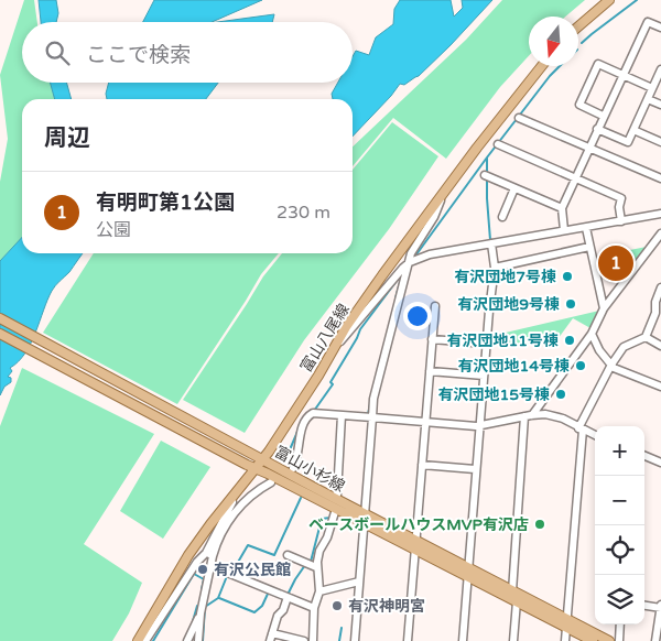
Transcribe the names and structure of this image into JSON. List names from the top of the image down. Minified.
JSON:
{"streets":{"main road":["富山八尾線","富山小杉線"]},"crossings":[["富山八尾線","富山小杉線"]],"places":["有沢団地7号棟","有沢団地9号棟","有沢団地11号棟","有沢団地14号棟","有沢団地15号棟","ベースボールハウスMVP有沢店","有沢公民館","有沢神明宮"],"north":"bottom","page":{"search":"ここで検索","heading":"周辺","list":[{"mark":"1","name":"有明町第1公園","note":"公園","value":"230 m"}],"pins":"1","map_buttons":["+","−"]}}
